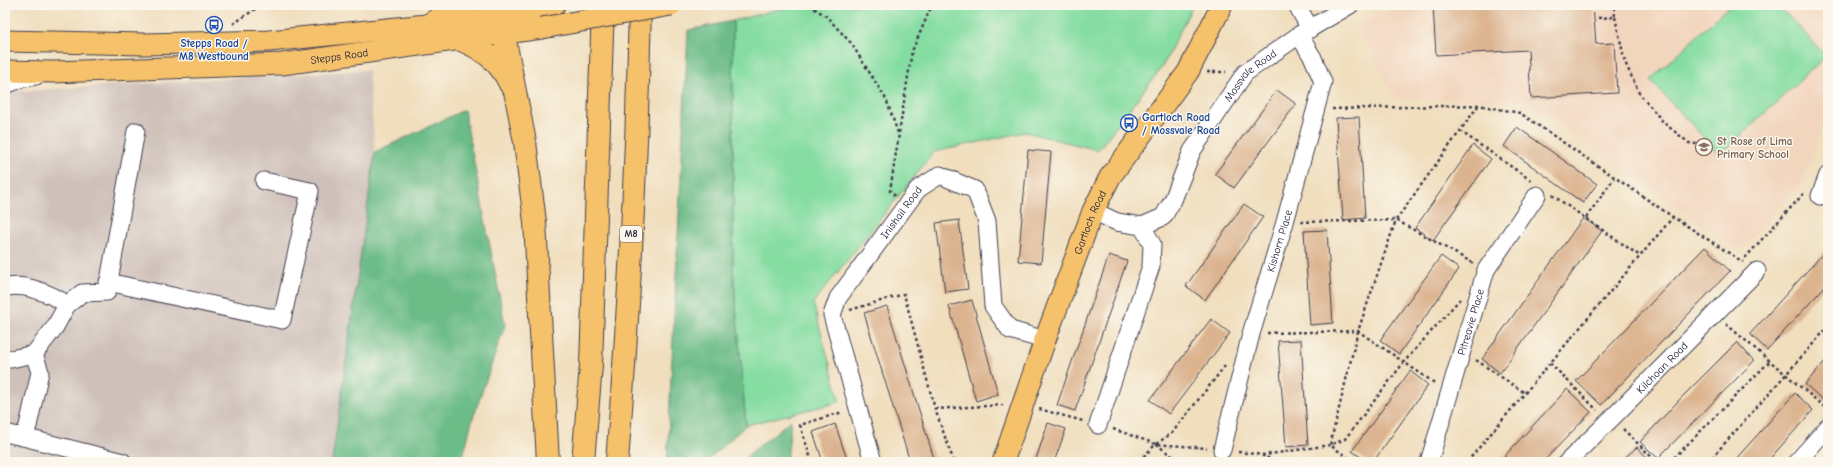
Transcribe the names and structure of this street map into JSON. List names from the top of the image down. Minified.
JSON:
{"streets":{"highway":["M8"],"main road":["Stepps Road","Gartloch Road"],"street":["Mossvale Road","Inishail Road","Kishorn Place","Pitreavie Place","Kilchoan Road"]},"crossings":[["Mossvale Road","Kishorn Place"],["Inishail Road","Gartloch Road"]],"places":{"bus stop":["Stepps Road / M8 Westbound","Gartloch Road / Mossvale Road"],"school or university":["St Rose of Lima Primary School"]}}
